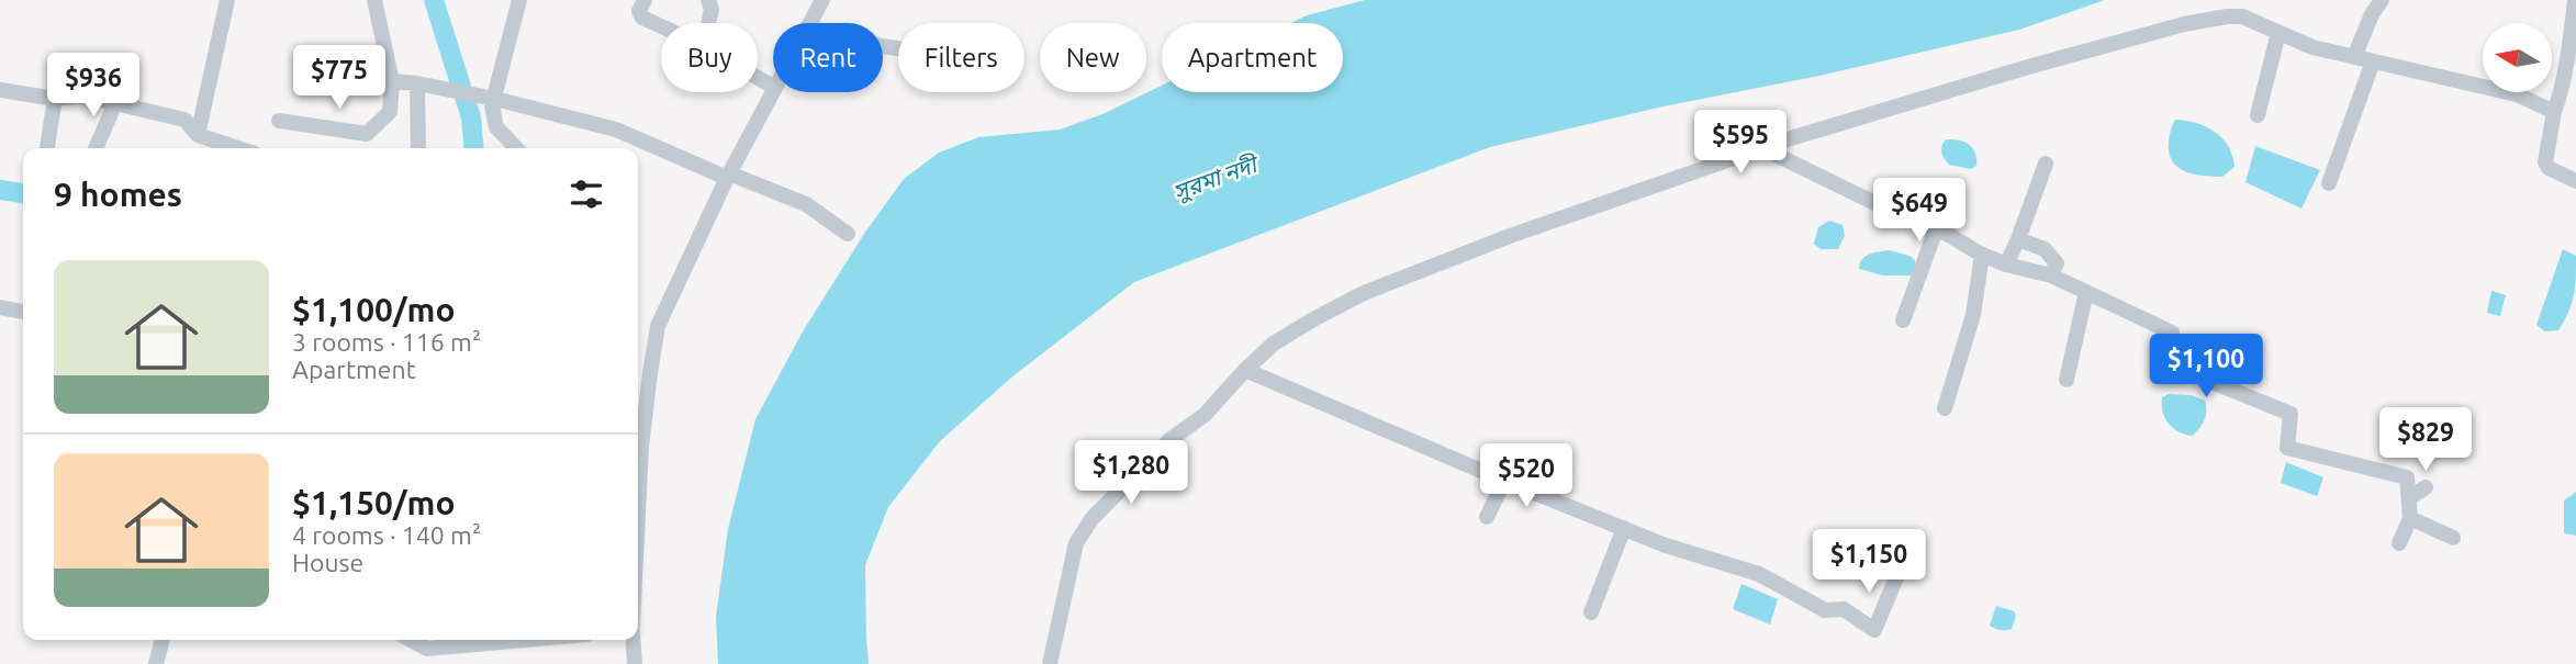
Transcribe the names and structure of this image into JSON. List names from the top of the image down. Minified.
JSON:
{"water":["সুরমা নদী"],"north":"left","page":{"chip":["Buy","Rent","Filters","New","Apartment"],"price":["$775","$936","$595","$649","$1,100","$829","$1,280","$520","$1,150"],"heading":"9 homes","list":[{"name":"$1,100/mo","note":"3 rooms · 116 m² · Apartment"},{"name":"$1,150/mo","note":"4 rooms · 140 m² · House"}]}}
